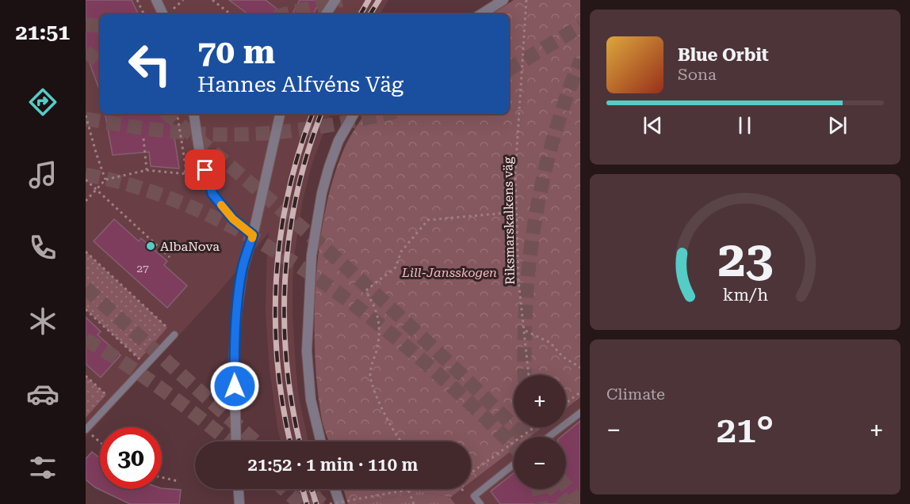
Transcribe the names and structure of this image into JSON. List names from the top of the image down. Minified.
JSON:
{"streets":{"path":["Riksmarskalkens väg"]},"parks":["Lill-Jansskogen"],"places":["AlbaNova"],"house_numbers":["27"],"page":{"tabs":"21:51","turn":["70 m","Hannes Alfvéns Väg"],"song":["Blue Orbit","Sona"],"tile":"Climate","map_buttons":["+","−"],"heat":["−","21°","+"],"limit":"30","trip":"21:52 · 1 min · 110 m","gauge":["23","km/h"]}}
